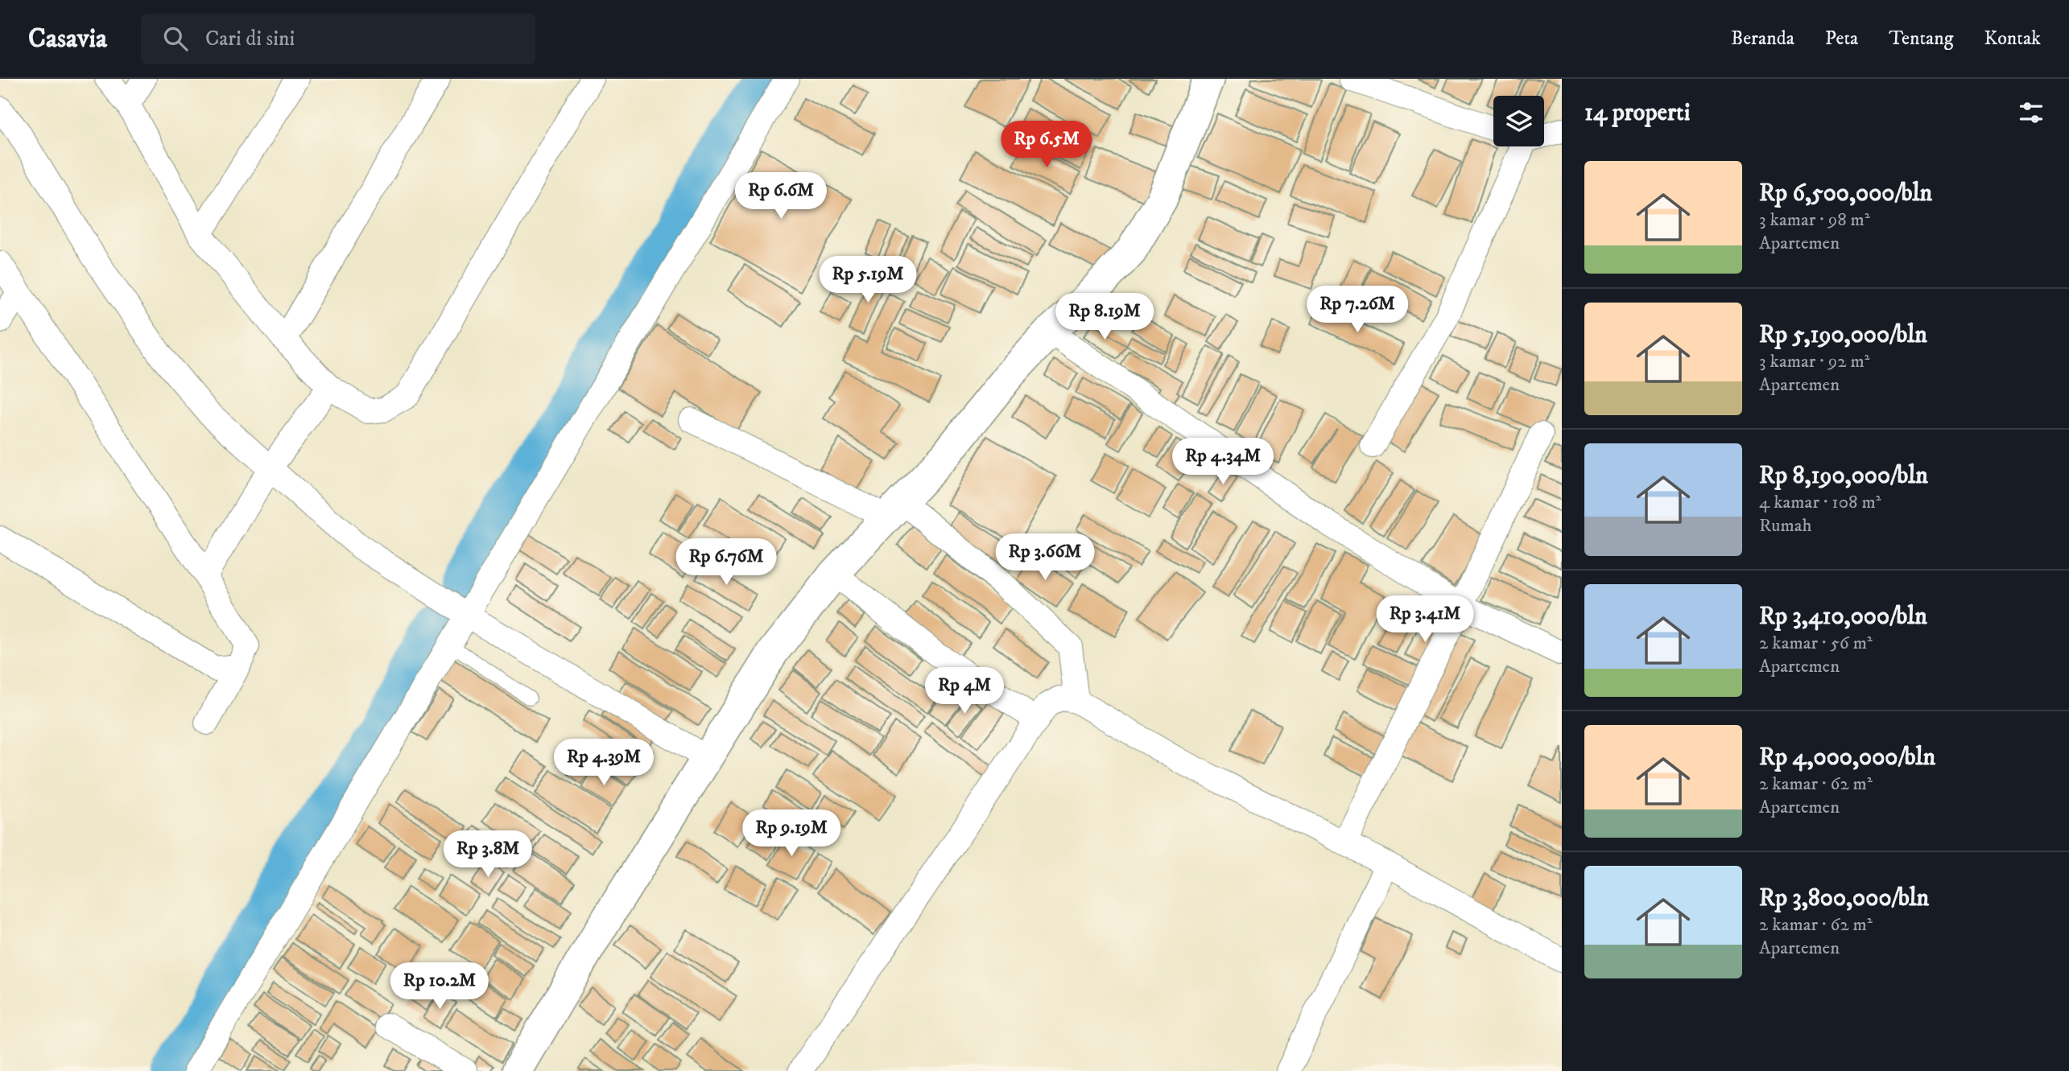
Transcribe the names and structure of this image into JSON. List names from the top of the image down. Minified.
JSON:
{"page":{"header":"Casavia","search":"Cari di sini","nav":["Beranda","Peta","Tentang","Kontak"],"heading":"14 properti","price":["Rp 6.5M","Rp 6.6M","Rp 5.19M","Rp 7.26M","Rp 8.19M","Rp 4.34M","Rp 3.66M","Rp 6.76M","Rp 3.41M","Rp 4M","Rp 4.39M","Rp 9.19M","Rp 3.8M","Rp 10.2M"],"list":[{"name":"Rp 6,500,000/bln","note":"3 kamar · 98 m² · Apartemen"},{"name":"Rp 5,190,000/bln","note":"3 kamar · 92 m² · Apartemen"},{"name":"Rp 8,190,000/bln","note":"4 kamar · 108 m² · Rumah"},{"name":"Rp 3,410,000/bln","note":"2 kamar · 56 m² · Apartemen"},{"name":"Rp 4,000,000/bln","note":"2 kamar · 62 m² · Apartemen"},{"name":"Rp 3,800,000/bln","note":"2 kamar · 62 m² · Apartemen"}]}}
